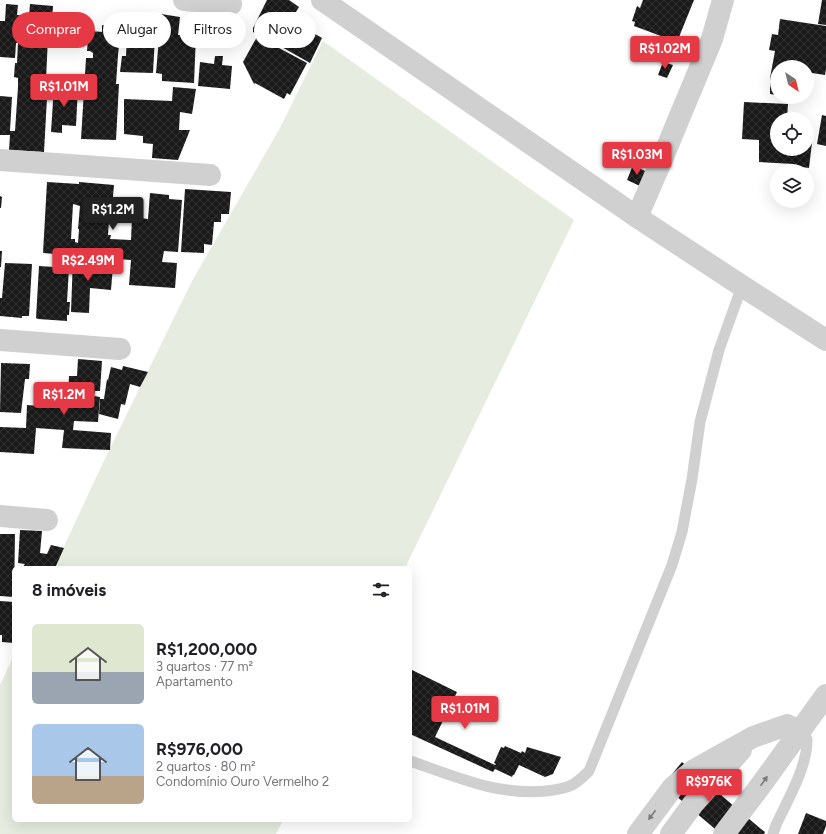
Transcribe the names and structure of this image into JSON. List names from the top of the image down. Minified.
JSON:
{"north":"bottom right","page":{"chip":["Comprar","Alugar","Filtros","Novo"],"price":["R$1.02M","R$1.01M","R$1.03M","R$1.2M","R$2.49M","R$1.2M","R$1.01M","R$976K"],"heading":"8 imóveis","list":[{"name":"R$1,200,000","note":"3 quartos · 77 m² · Apartamento"},{"name":"R$976,000","note":"2 quartos · 80 m² · Condomínio Ouro Vermelho 2"}]}}
